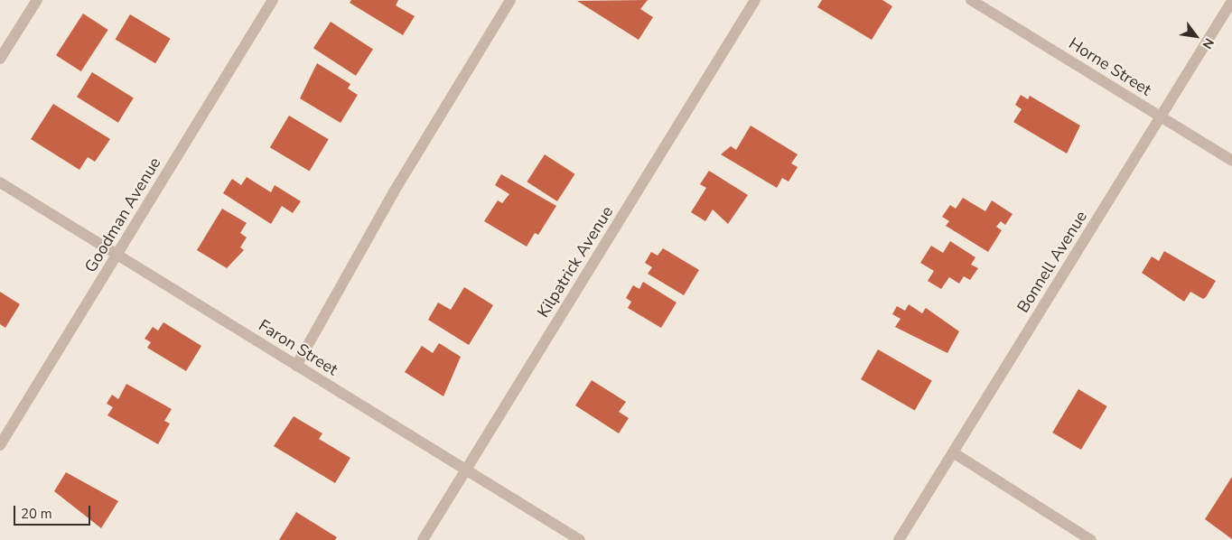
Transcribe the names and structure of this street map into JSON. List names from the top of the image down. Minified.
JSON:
{"streets":{"street":["Horne Street","Goodman Avenue","Kilpatrick Avenue","Bonnell Avenue","Faron Street"]},"crossings":[["Horne Street","Bonnell Avenue"],["Goodman Avenue","Faron Street"],["Kilpatrick Avenue","Faron Street"]],"scale_bar":"20 m","north":"bottom right"}
